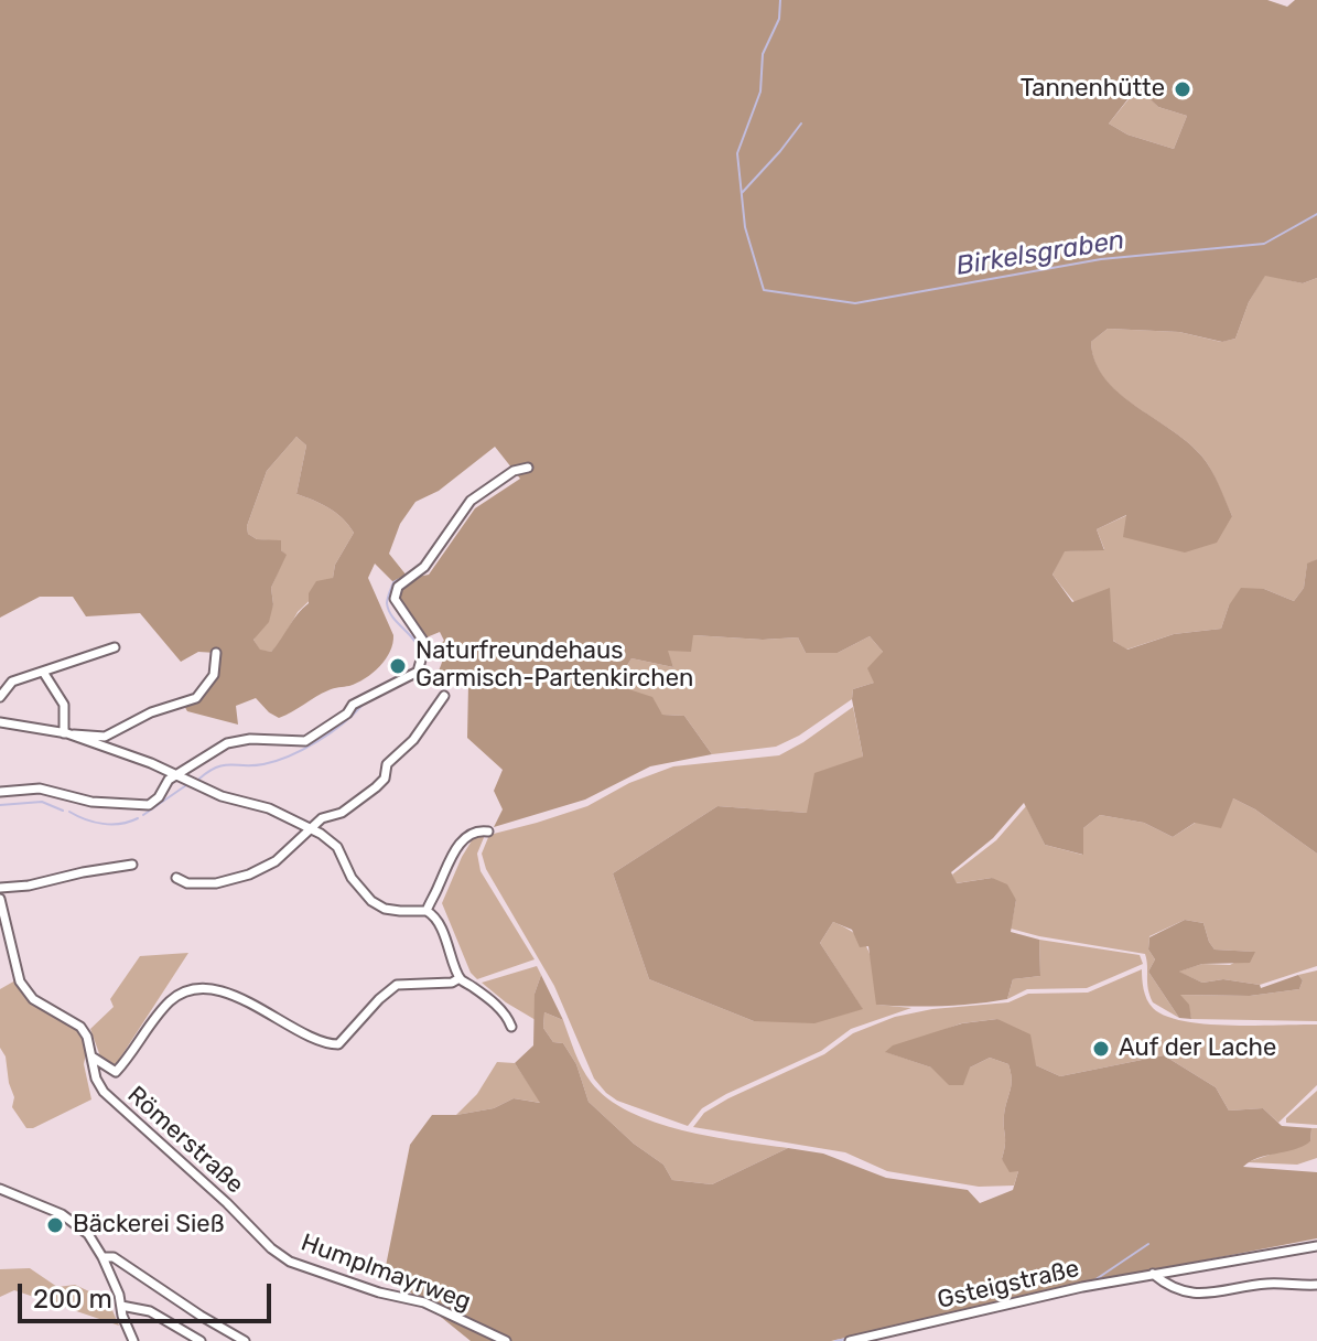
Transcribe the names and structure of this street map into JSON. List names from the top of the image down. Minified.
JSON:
{"streets":{"street":["Römerstraße","Humplmayrweg","Gsteigstraße"]},"crossings":[["Römerstraße","Humplmayrweg"]],"water":["Birkelsgraben"],"places":["Tannenhütte","Naturfreundehaus Garmisch-Partenkirchen","Auf der Lache","Bäckerei Sieß"],"scale_bar":"200 m"}
